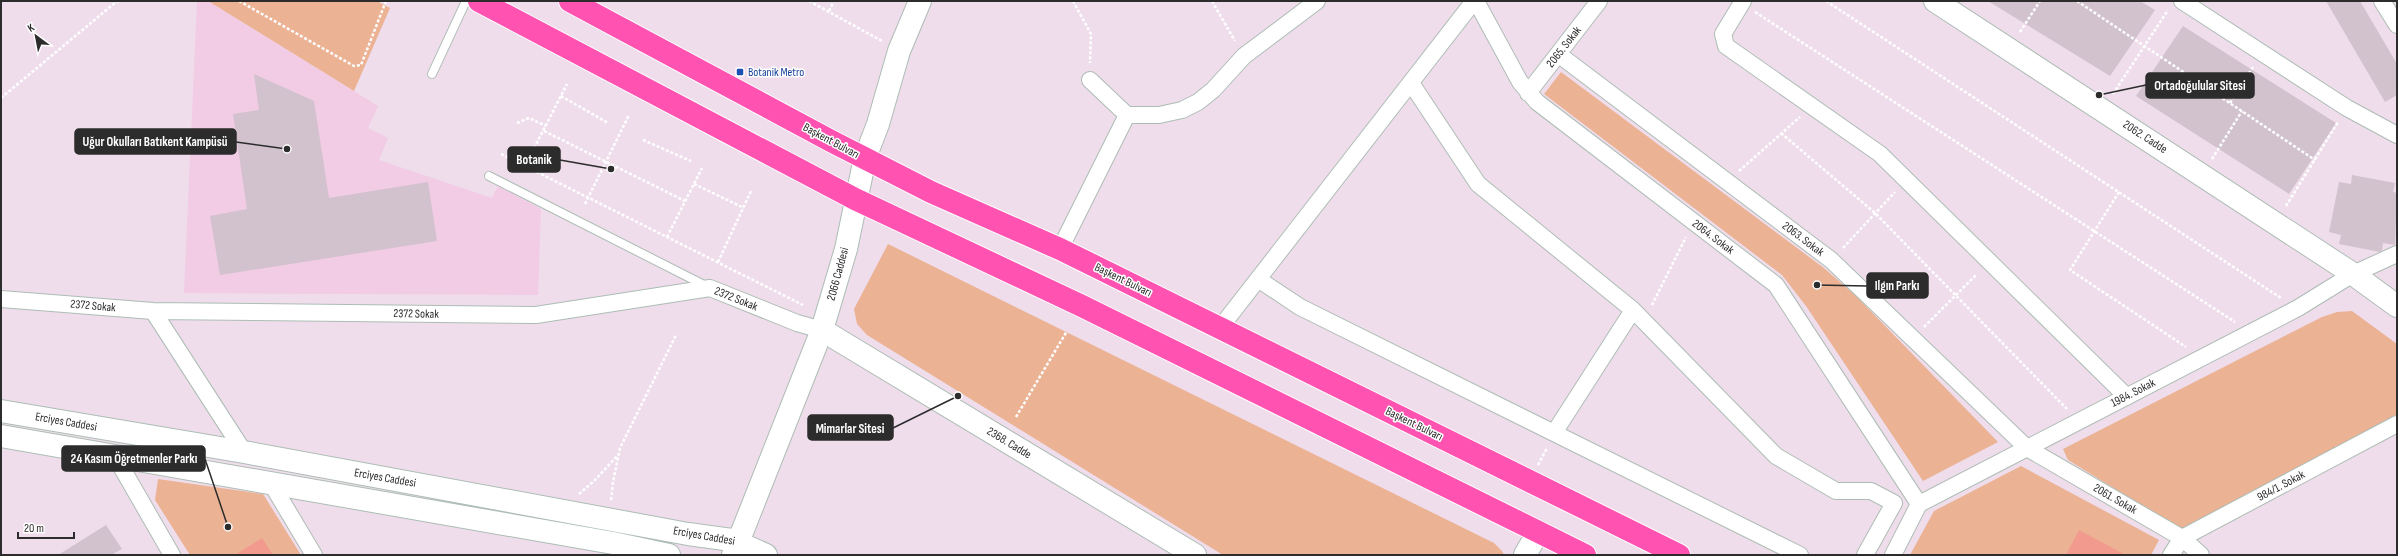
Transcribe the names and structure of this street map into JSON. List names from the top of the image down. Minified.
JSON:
{"streets":{"main road":["Başkent Bulvarı"],"street":["2065. Sokak","2062. Cadde","2064. Sokak","2063. Sokak","2066 Caddesi","2372 Sokak","1984. Sokak","Erciyes Caddesi","2368. Cadde","984/1. Sokak","2061. Sokak"]},"crossings":[["2065. Sokak","2064. Sokak"],["2065. Sokak","2063. Sokak"],["2062. Cadde","1984. Sokak"],["Başkent Bulvarı","2066 Caddesi"],["2064. Sokak","1984. Sokak"],["2063. Sokak","1984. Sokak"],["2063. Sokak","2061. Sokak"],["2066 Caddesi","2372 Sokak"],["2066 Caddesi","Erciyes Caddesi"],["2066 Caddesi","2368. Cadde"],["2372 Sokak","2368. Cadde"],["1984. Sokak","2061. Sokak"],["984/1. Sokak","2061. Sokak"]],"places":{"transit":["Botanik Metro"],"other":["Ortadoğulular Sitesi","Uğur Okulları Batıkent Kampüsü","Botanik","Ilgın Parkı","Mimarlar Sitesi","24 Kasım Öğretmenler Parkı"]},"scale_bar":"20 m","north":"top left"}
